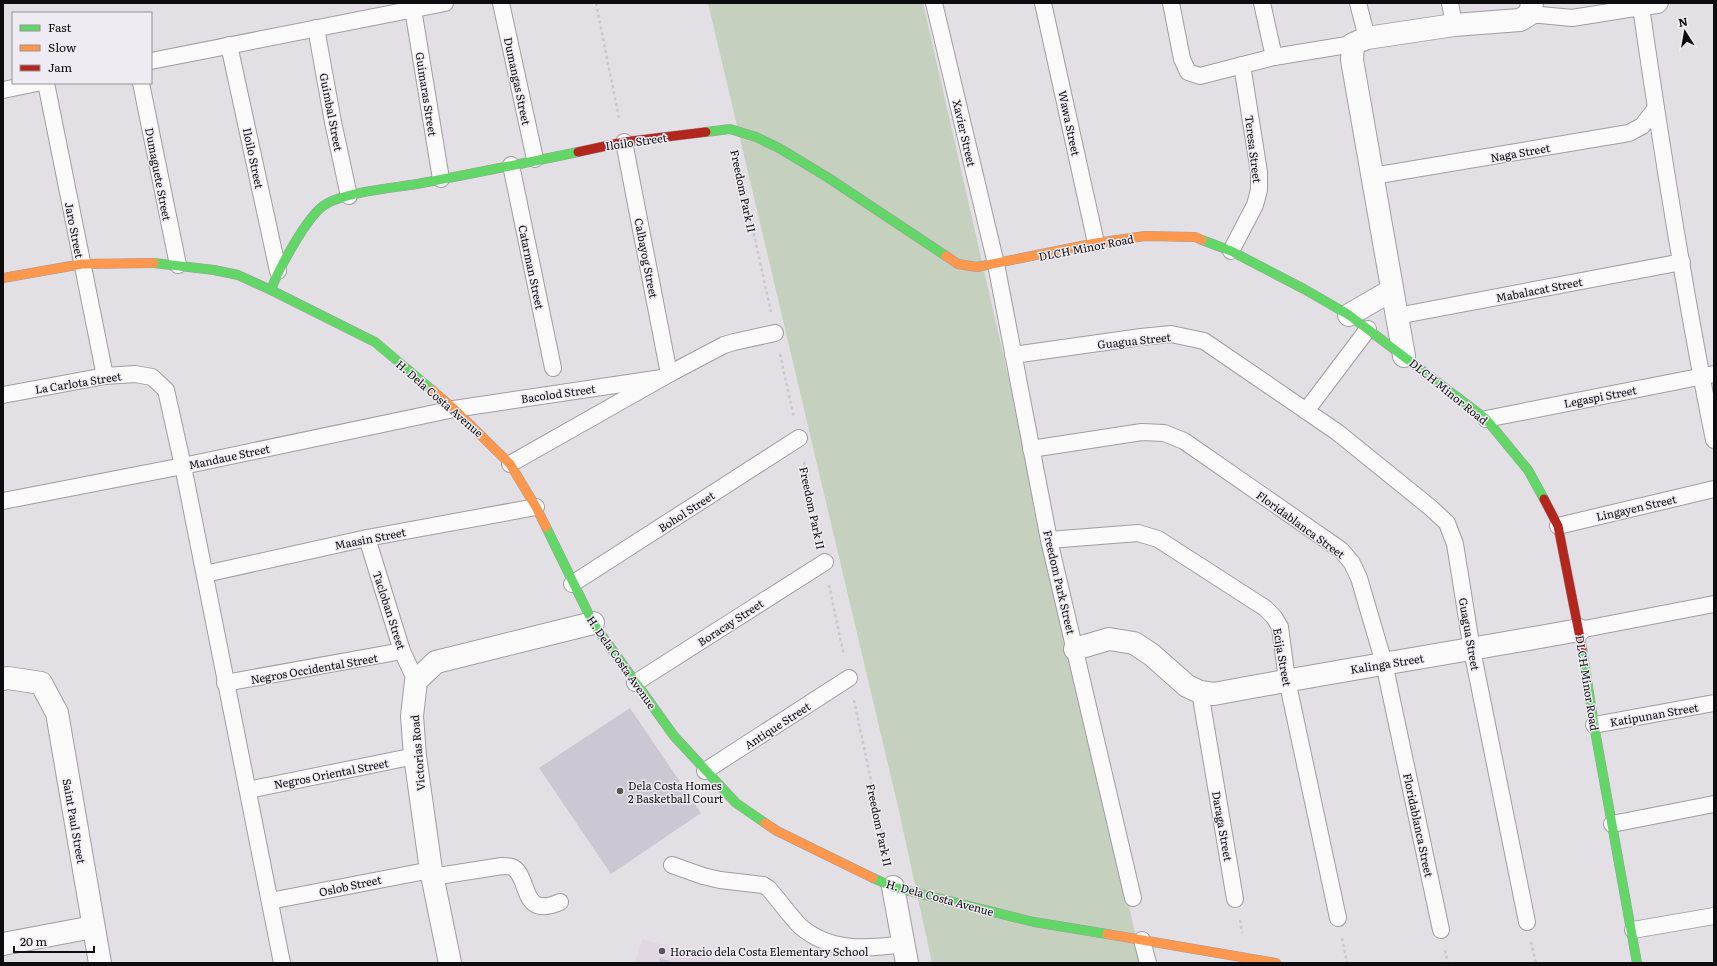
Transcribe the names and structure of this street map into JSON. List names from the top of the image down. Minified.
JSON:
{"streets":{"street":["Iloilo Street","DLCH Minor Road","H. Dela Costa Avenue","Kalinga Street","Victorias Road","Saint Paul Street"],"lane":["Dumangas Street","Guimaras Street","Guimbal Street","Wawa Street","Xavier Street","Teresa Street","Naga Street","Dumaguete Street","Jaro Street","Calbayog Street","Catarman Street","Mabalacat Street","Guagua Street","La Carlota Street","Bacolod Street","Legaspi Street","Mandaue Street","Lingayen Street","Bohol Street","Floridablanca Street","Maasin Street","Freedom Park Street","Tacloban Street","Boracay Street","Ecija Street","Negros Occidental Street","Katipunan Street","Antique Street","Negros Oriental Street","Daraga Street","Oslob Street"],"path":["Freedom Park II"]},"crossings":[["Dumangas Street","Iloilo Street"],["Guimaras Street","Iloilo Street"],["Guimbal Street","Iloilo Street"],["Wawa Street","DLCH Minor Road"],["Xavier Street","Iloilo Street"],["Xavier Street","DLCH Minor Road"],["Xavier Street","Freedom Park Street"],["Iloilo Street","Freedom Park II"],["Iloilo Street","DLCH Minor Road"],["Iloilo Street","Calbayog Street"],["Iloilo Street","Catarman Street"],["Iloilo Street","H. Dela Costa Avenue"],["Iloilo Street","Freedom Park Street"],["Teresa Street","DLCH Minor Road"],["Dumaguete Street","H. Dela Costa Avenue"],["Freedom Park II","Bacolod Street"],["Freedom Park II","H. Dela Costa Avenue"],["Freedom Park II","Bohol Street"],["Freedom Park II","Boracay Street"],["Freedom Park II","Antique Street"],["Jaro Street","La Carlota Street"],["Jaro Street","H. Dela Costa Avenue"],["DLCH Minor Road","Legaspi Street"],["DLCH Minor Road","Lingayen Street"],["DLCH Minor Road","Freedom Park Street"],["DLCH Minor Road","Kalinga Street"],["DLCH Minor Road","Katipunan Street"],["Calbayog Street","Bacolod Street"],["Guagua Street","Freedom Park Street"],["Guagua Street","Kalinga Street"],["La Carlota Street","Mandaue Street"],["La Carlota Street","Maasin Street"],["La Carlota Street","Negros Occidental Street"],["La Carlota Street","Negros Oriental Street"],["La Carlota Street","Oslob Street"],["Bacolod Street","H. Dela Costa Avenue"],["Bacolod Street","Mandaue Street"],["H. Dela Costa Avenue","Mandaue Street"],["H. Dela Costa Avenue","Bohol Street"],["H. Dela Costa Avenue","Maasin Street"],["H. Dela Costa Avenue","Boracay Street"],["H. Dela Costa Avenue","Antique Street"],["Floridablanca Street","Freedom Park Street"],["Floridablanca Street","Kalinga Street"],["Maasin Street","Tacloban Street"],["Freedom Park Street","Ecija Street"],["Freedom Park Street","Kalinga Street"],["Tacloban Street","Negros Occidental Street"],["Tacloban Street","Victorias Road"],["Ecija Street","Kalinga Street"],["Kalinga Street","Daraga Street"],["Victorias Road","Negros Oriental Street"],["Victorias Road","Oslob Street"]],"places":["Dela Costa Homes 2 Basketball Court","Horacio dela Costa Elementary School"],"legend":["Fast","Slow","Jam"],"scale_bar":"20 m","north":"top"}
